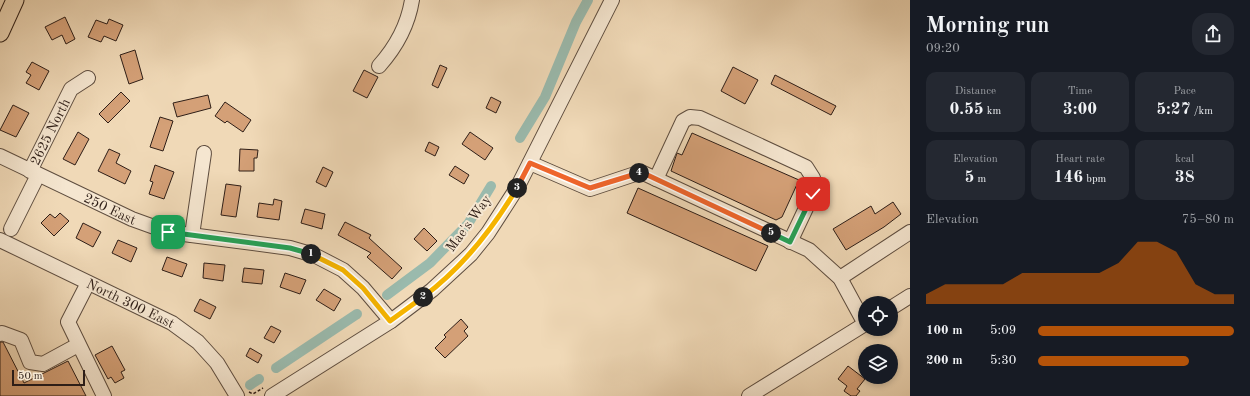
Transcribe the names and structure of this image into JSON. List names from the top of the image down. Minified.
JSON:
{"streets":{"street":["2625 North","250 East","North 300 East"]},"crossings":[["2625 North","250 East"]],"scale_bar":"50 m","page":{"heading":["Morning run","09:20"],"stats":[["Distance","0.55 km"],["Time","3:00"],["Pace","5:27 /km"],["Elevation","5 m"],["Heart rate","146 bpm"],["kcal","38"]],"pins":["4","3","5","1","2"],"chart":["Elevation","75–80 m"],"list":[{"name":"100 m","note":"5:09"},{"name":"200 m","note":"5:30"}],"scale":"50 m"}}
